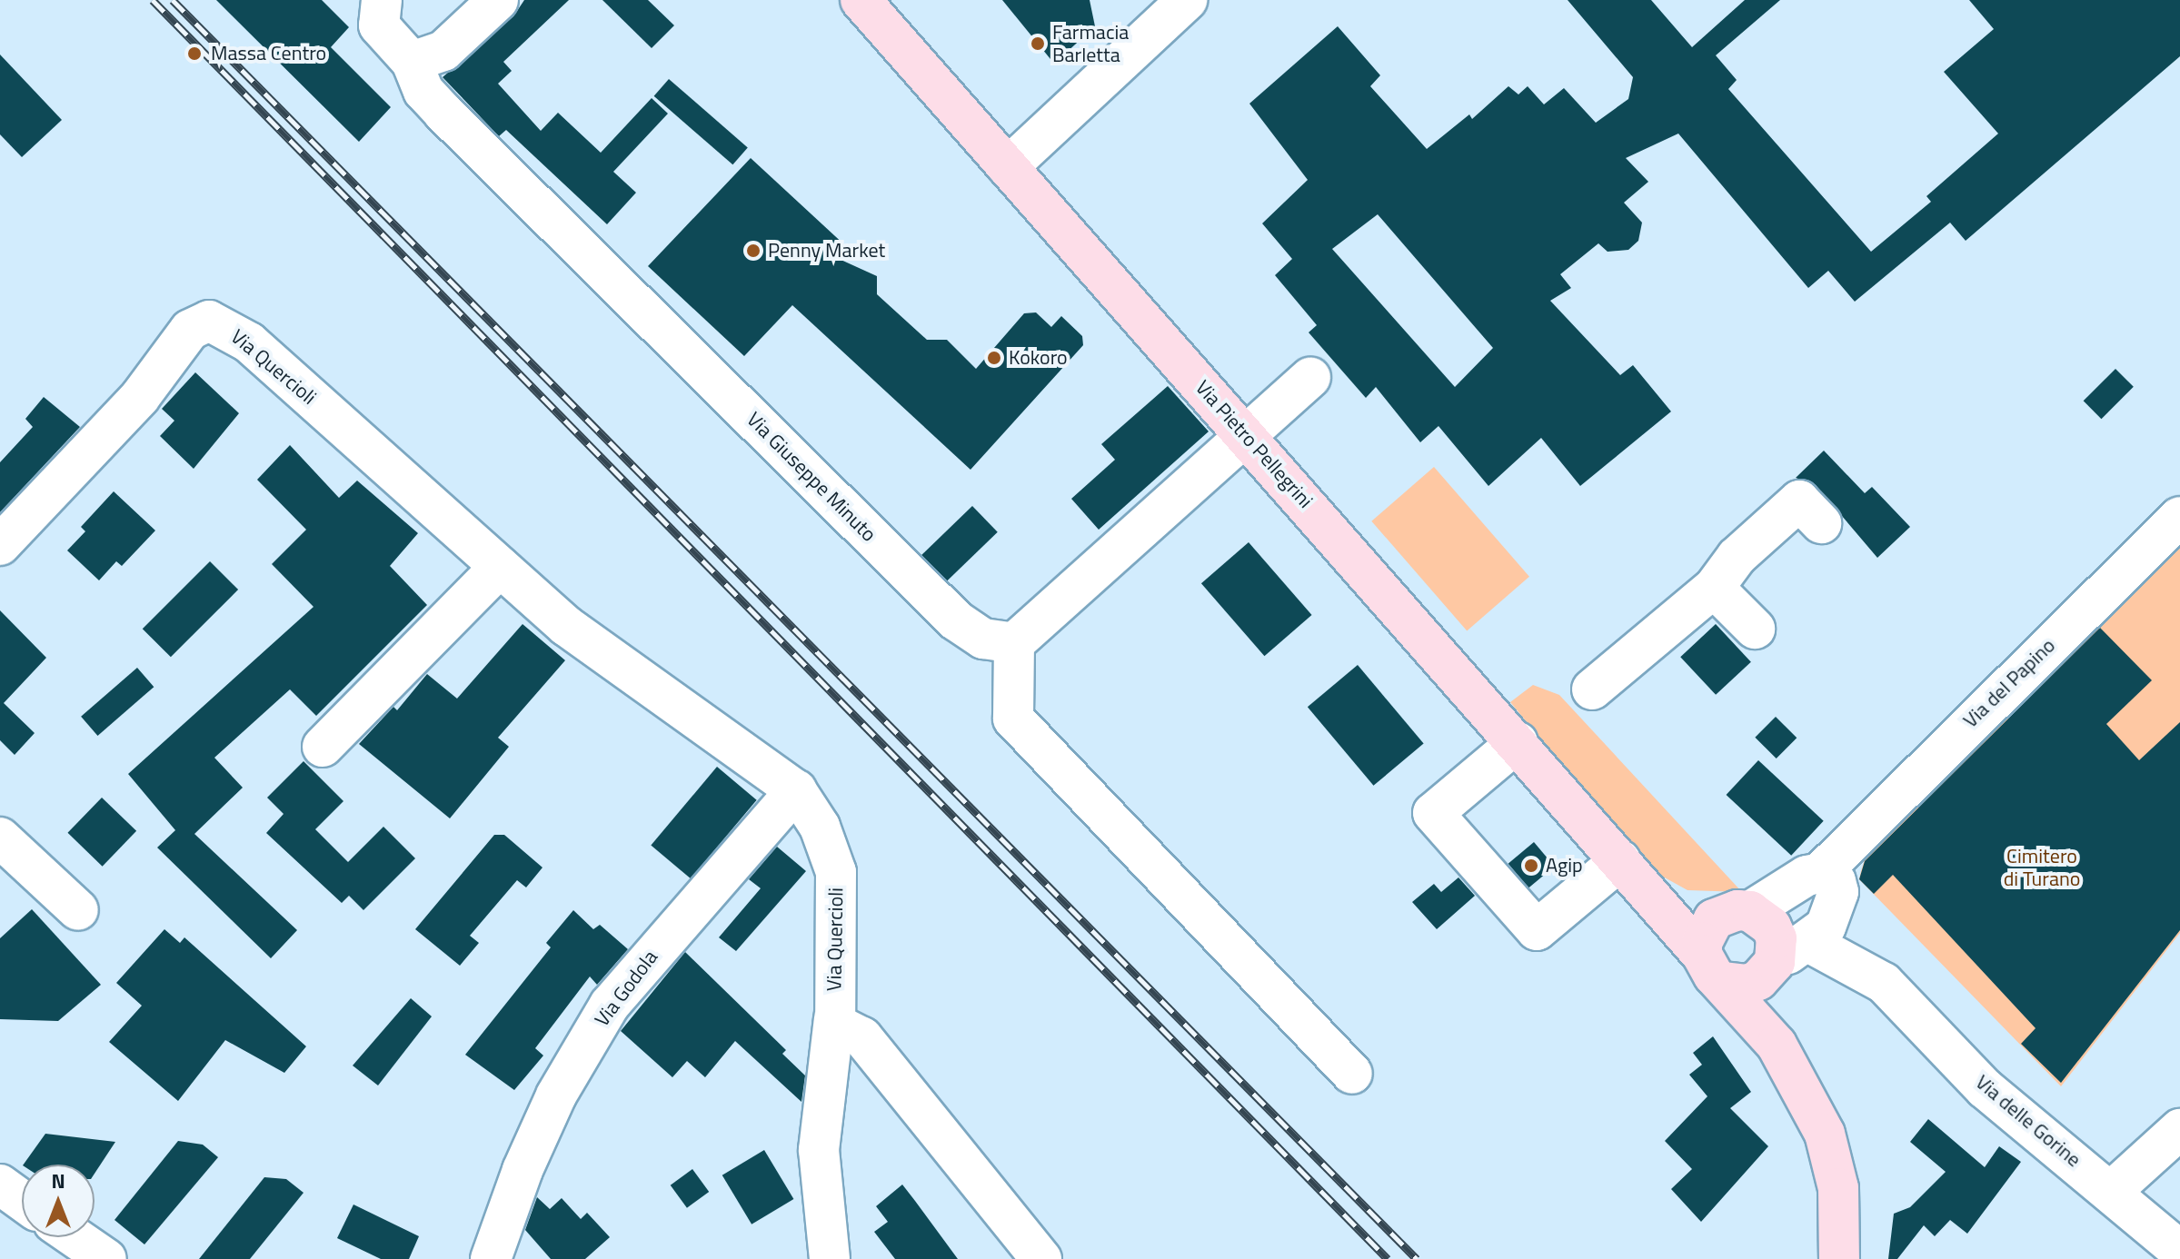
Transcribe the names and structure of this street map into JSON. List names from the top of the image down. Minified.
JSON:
{"streets":{"main road":["Via Pietro Pellegrini"],"street":["Via Quercioli","Via Giuseppe Minuto","Via del Papino","Via Godola","Via delle Gorine"]},"crossings":[["Via Quercioli","Via Godola"]],"parks":["Cimitero di Turano"],"places":["Farmacia Barletta","Massa Centro","Penny Market","Kokoro","Agip"],"north":"top"}
